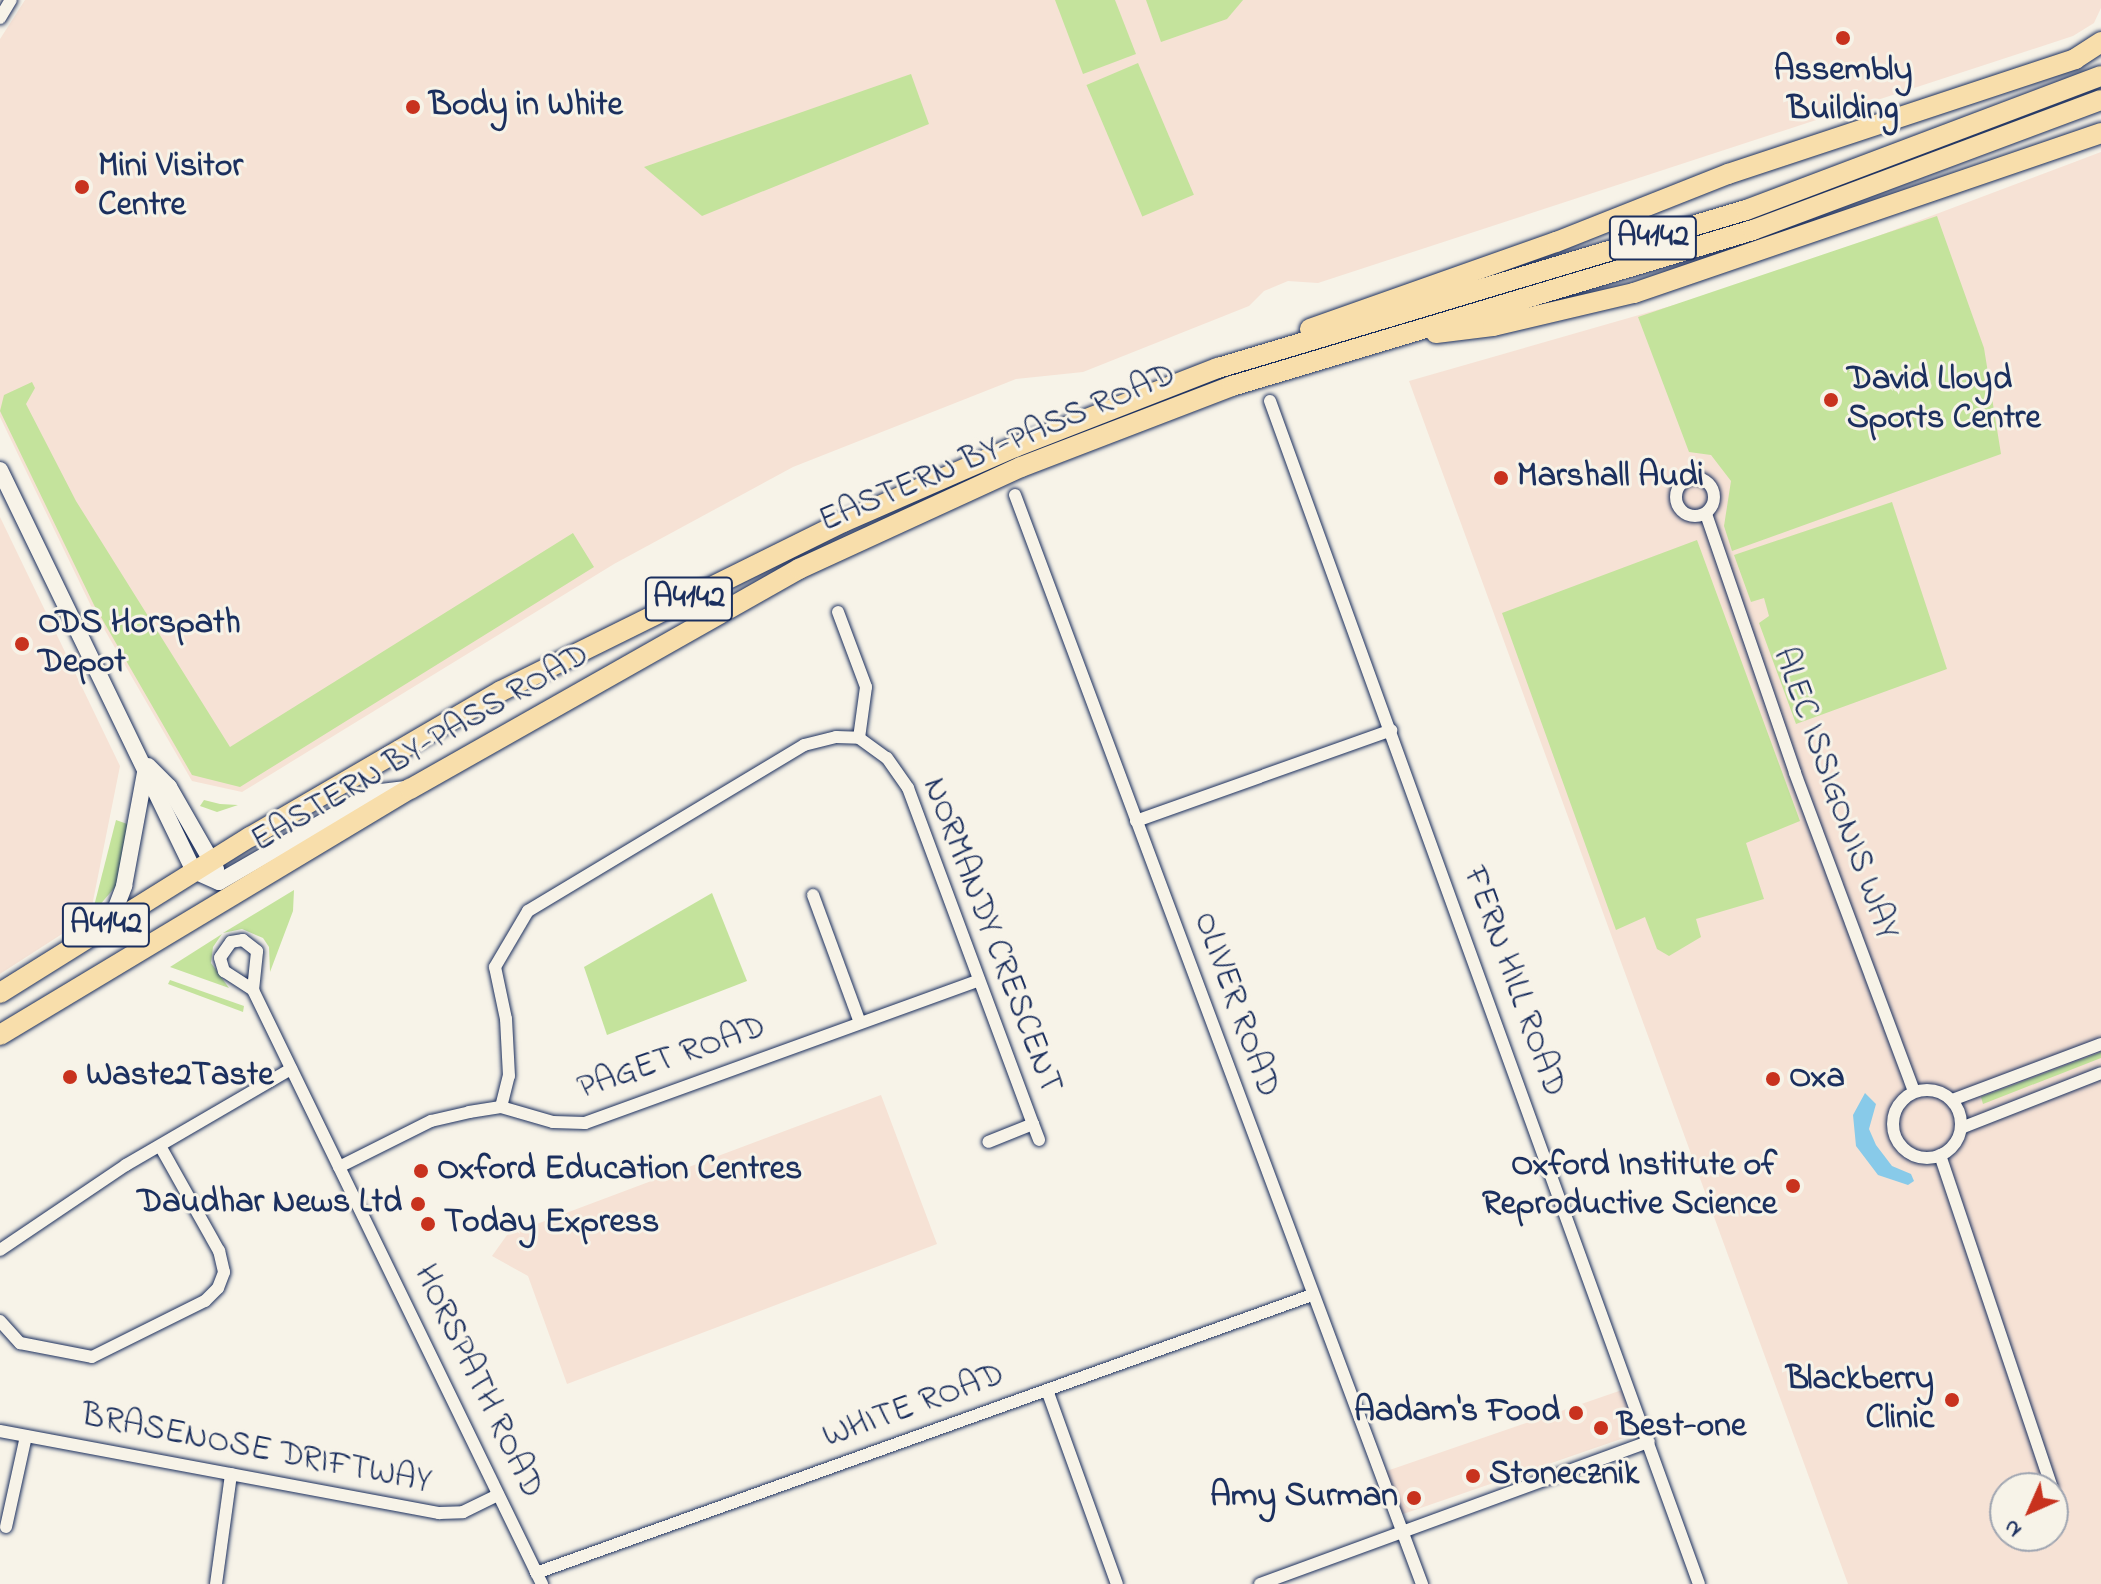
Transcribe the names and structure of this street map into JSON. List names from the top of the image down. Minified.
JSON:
{"streets":{"highway":["A4142","EASTERN BY-PASS ROAD"],"street":["ALEC ISSIGONIS WAY","NORMANDY CRESCENT","FERN HILL ROAD","OLIVER ROAD","PAGET ROAD","HORSPATH ROAD","WHITE ROAD","BRASENOSE DRIFTWAY"]},"crossings":[["NORMANDY CRESCENT","PAGET ROAD"],["OLIVER ROAD","WHITE ROAD"],["PAGET ROAD","HORSPATH ROAD"],["HORSPATH ROAD","WHITE ROAD"],["HORSPATH ROAD","BRASENOSE DRIFTWAY"]],"places":["Assembly Building","Body in White","Mini Visitor Centre","David Lloyd Sports Centre","Marshall Audi","ODS Horspath Depot","Waste2Taste","Oxa","Oxford Education Centres","Oxford Institute of Reproductive Science","Daudhar News Ltd","Today Express","Blackberry Clinic","Aadam's Food","Best-one","Stonecznik","Amy Surman"],"north":"bottom left"}
